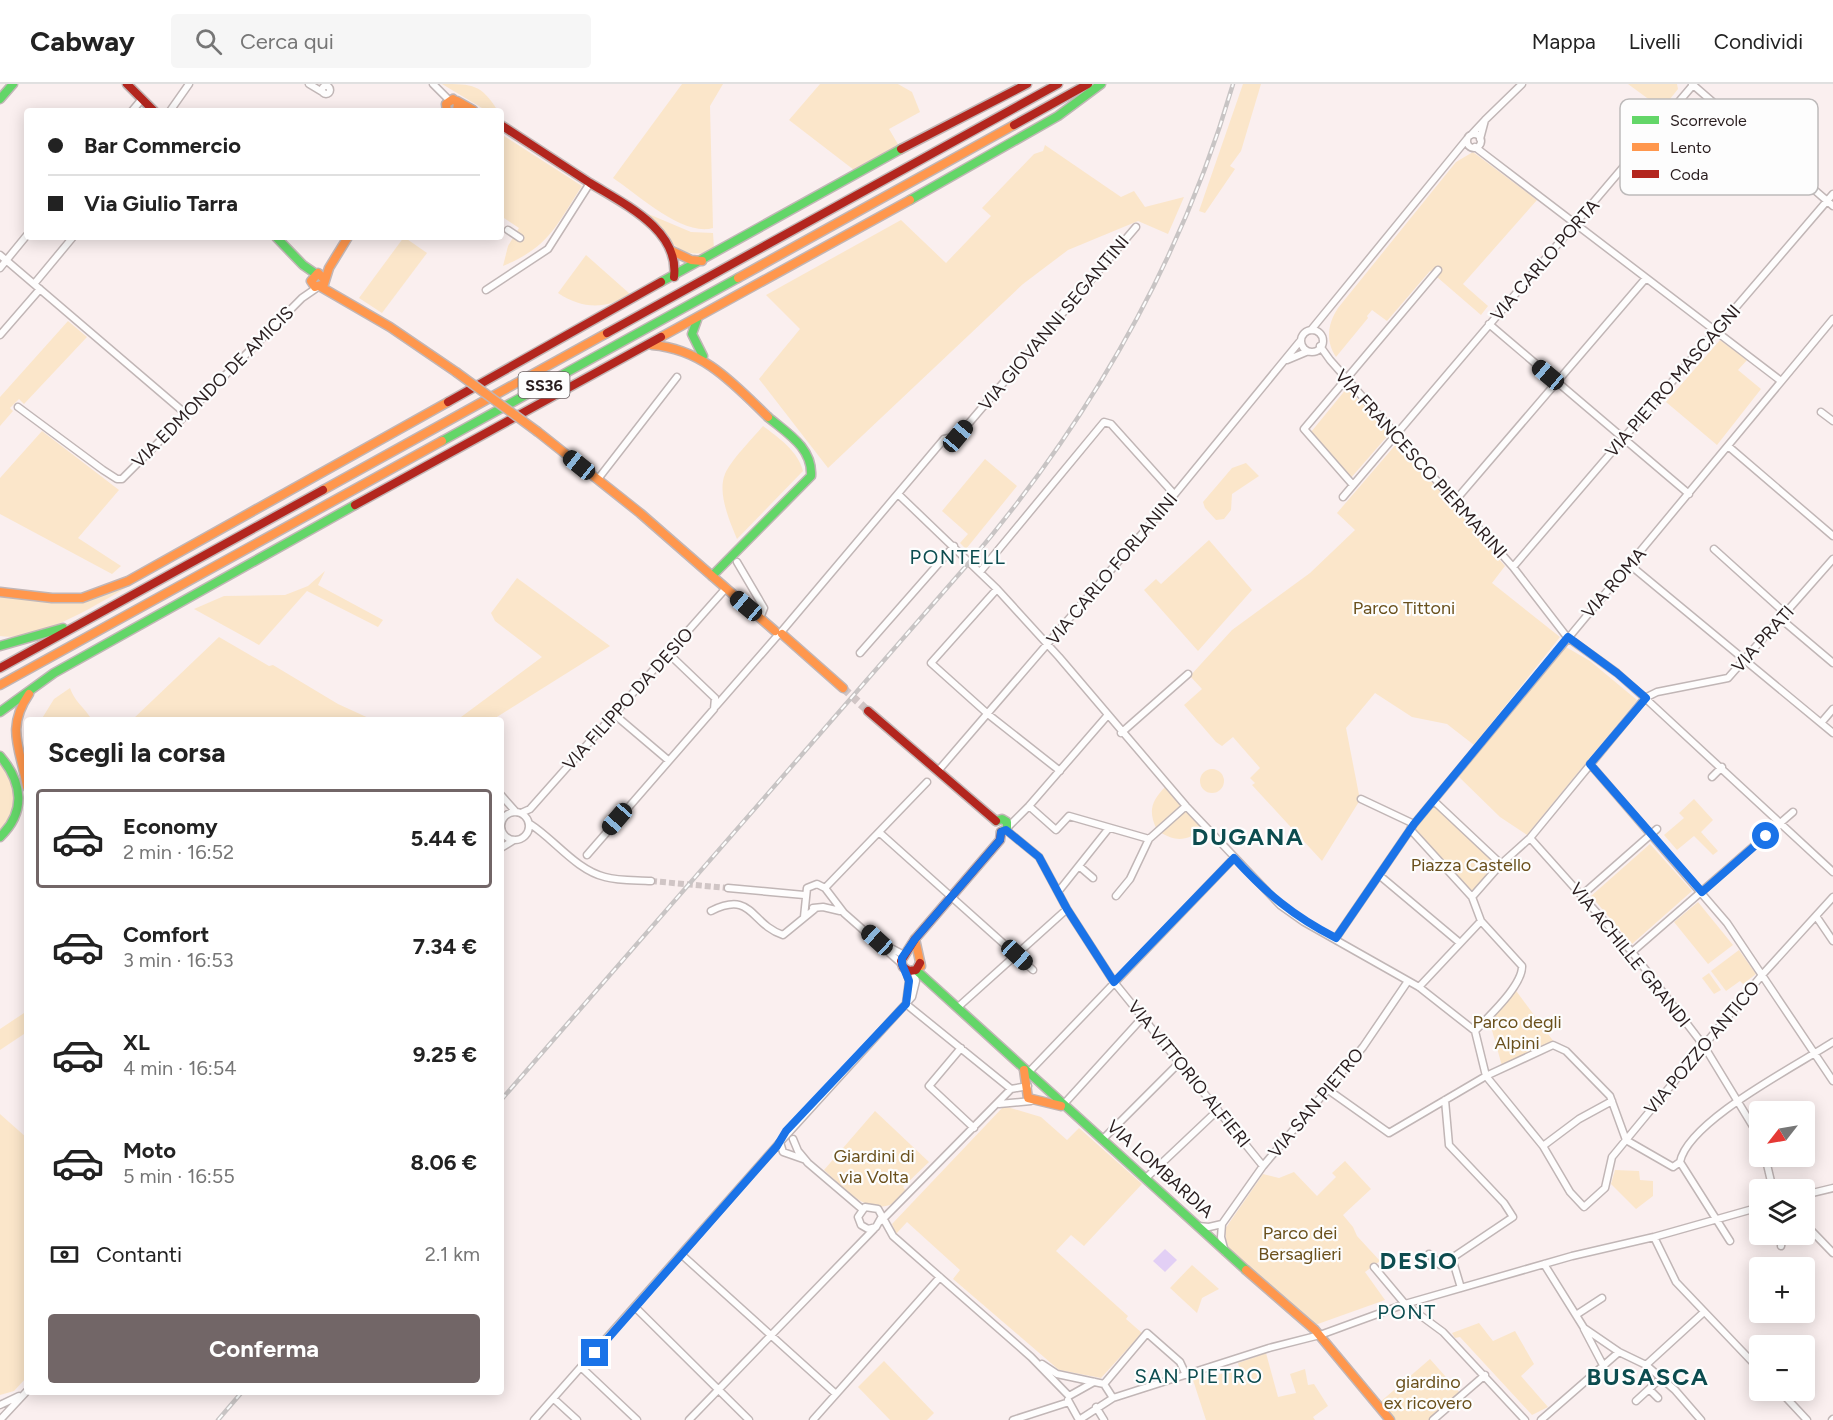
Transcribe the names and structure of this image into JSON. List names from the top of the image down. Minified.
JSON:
{"streets":{"main road":["SS36","VIA LOMBARDIA"],"street":["VIA CARLO PORTA","VIA GIOVANNI SEGANTINI","VIA PIETRO MASCAGNI","VIA EDMONDO DE AMICIS","VIA FRANCESCO PIERMARINI","VIA CARLO FORLANINI","VIA ROMA","VIA PRATI","VIA FILIPPO DA DESIO","VIA ACHILLE GRANDI","VIA POZZO ANTICO","VIA VITTORIO ALFIERI","VIA SAN PIETRO"]},"crossings":[["VIA CARLO PORTA","VIA FRANCESCO PIERMARINI"],["VIA PIETRO MASCAGNI","VIA FRANCESCO PIERMARINI"],["VIA FRANCESCO PIERMARINI","VIA CARLO FORLANINI"],["VIA FRANCESCO PIERMARINI","VIA ROMA"],["VIA FRANCESCO PIERMARINI","VIA PRATI"],["VIA ACHILLE GRANDI","VIA POZZO ANTICO"],["VIA VITTORIO ALFIERI","VIA SAN PIETRO"]],"districts":["PONTELL","DUGANA","DESIO","PONT","SAN PIETRO","BUSASCA"],"parks":["Parco Tittoni","Piazza Castello","Parco degli Alpini","Giardini di via Volta","Parco dei Bersaglieri","giardino ex ricovero"],"legend":["Scorrevole","Lento","Coda"],"north":"bottom left","page":{"header":"Cabway","search":"Cerca qui","nav":["Mappa","Livelli","Condividi"],"banner":["Bar Commercio","Via Giulio Tarra"],"heading":"Scegli la corsa","list":[{"name":"Economy","note":"2 min · 16:52","value":"5.44 €"},{"name":"Comfort","note":"3 min · 16:53","value":"7.34 €"},{"name":"XL","note":"4 min · 16:54","value":"9.25 €"},{"name":"Moto","note":"5 min · 16:55","value":"8.06 €"}],"map_buttons":["+","−"],"pay":["Contanti","2.1 km"],"buttons":"Conferma"}}
